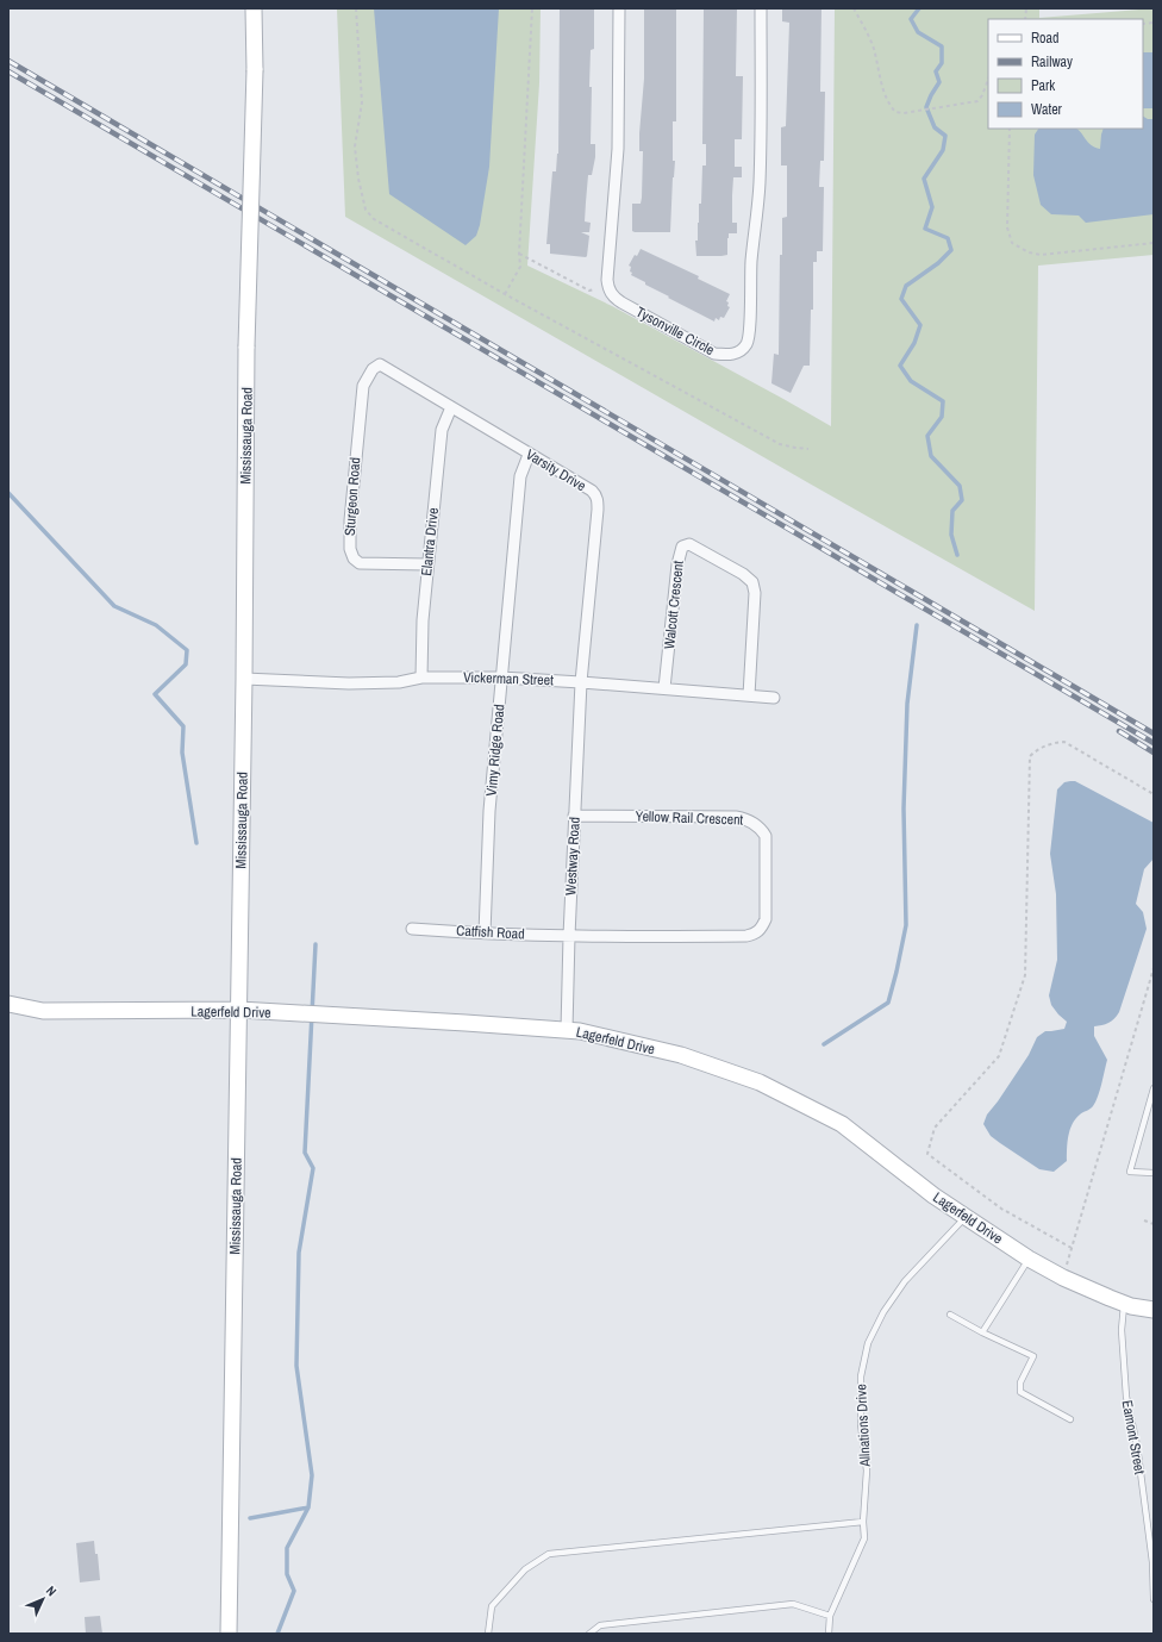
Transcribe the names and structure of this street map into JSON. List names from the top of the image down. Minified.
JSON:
{"streets":{"main road":["Mississauga Road","Lagerfeld Drive"],"street":["Tysonville Circle","Varsity Drive","Sturgeon Road","Elantra Drive","Walcott Crescent","Vickerman Street","Vimy Ridge Road","Yellow Rail Crescent","Westway Road","Catfish Road"],"lane":["Allnations Drive","Eamont Street"]},"crossings":[["Mississauga Road","Vickerman Street"],["Mississauga Road","Lagerfeld Drive"],["Varsity Drive","Sturgeon Road"],["Varsity Drive","Elantra Drive"],["Varsity Drive","Vickerman Street"],["Varsity Drive","Vimy Ridge Road"],["Varsity Drive","Westway Road"],["Sturgeon Road","Elantra Drive"],["Elantra Drive","Vickerman Street"],["Walcott Crescent","Vickerman Street"],["Vickerman Street","Vimy Ridge Road"],["Vickerman Street","Westway Road"],["Vimy Ridge Road","Catfish Road"],["Yellow Rail Crescent","Westway Road"],["Yellow Rail Crescent","Catfish Road"],["Westway Road","Catfish Road"],["Westway Road","Lagerfeld Drive"],["Lagerfeld Drive","Allnations Drive"],["Lagerfeld Drive","Eamont Street"]],"legend":["Road","Railway","Park","Water"],"north":"top right"}
